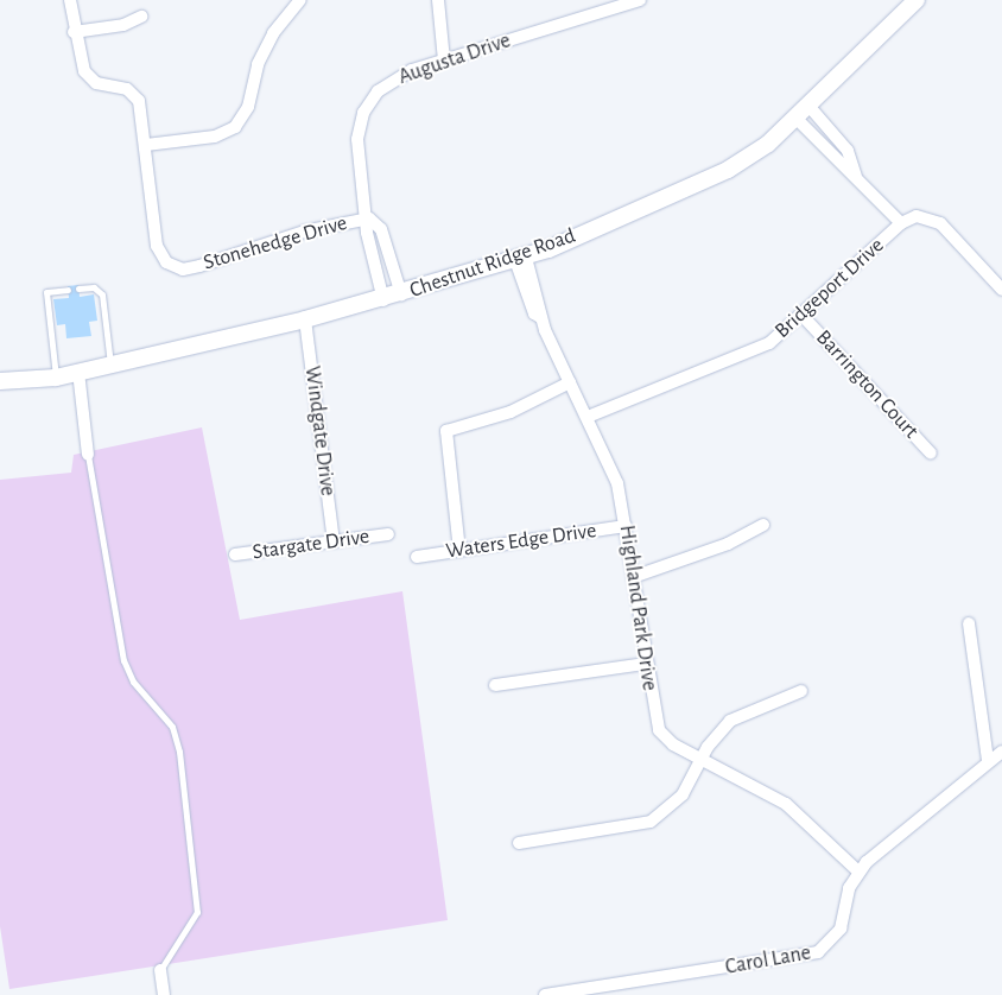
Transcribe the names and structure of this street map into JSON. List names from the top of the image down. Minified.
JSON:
{"streets":{"street":["Augusta Drive","Stonehedge Drive","Chestnut Ridge Road","Bridgeport Drive","Barrington Court","Windgate Drive","Waters Edge Drive","Stargate Drive","Highland Park Drive","Carol Lane"]},"crossings":[["Augusta Drive","Stonehedge Drive"],["Augusta Drive","Chestnut Ridge Road"],["Chestnut Ridge Road","Bridgeport Drive"],["Chestnut Ridge Road","Windgate Drive"],["Chestnut Ridge Road","Highland Park Drive"],["Bridgeport Drive","Barrington Court"],["Bridgeport Drive","Highland Park Drive"],["Windgate Drive","Stargate Drive"],["Waters Edge Drive","Highland Park Drive"],["Highland Park Drive","Carol Lane"]]}
